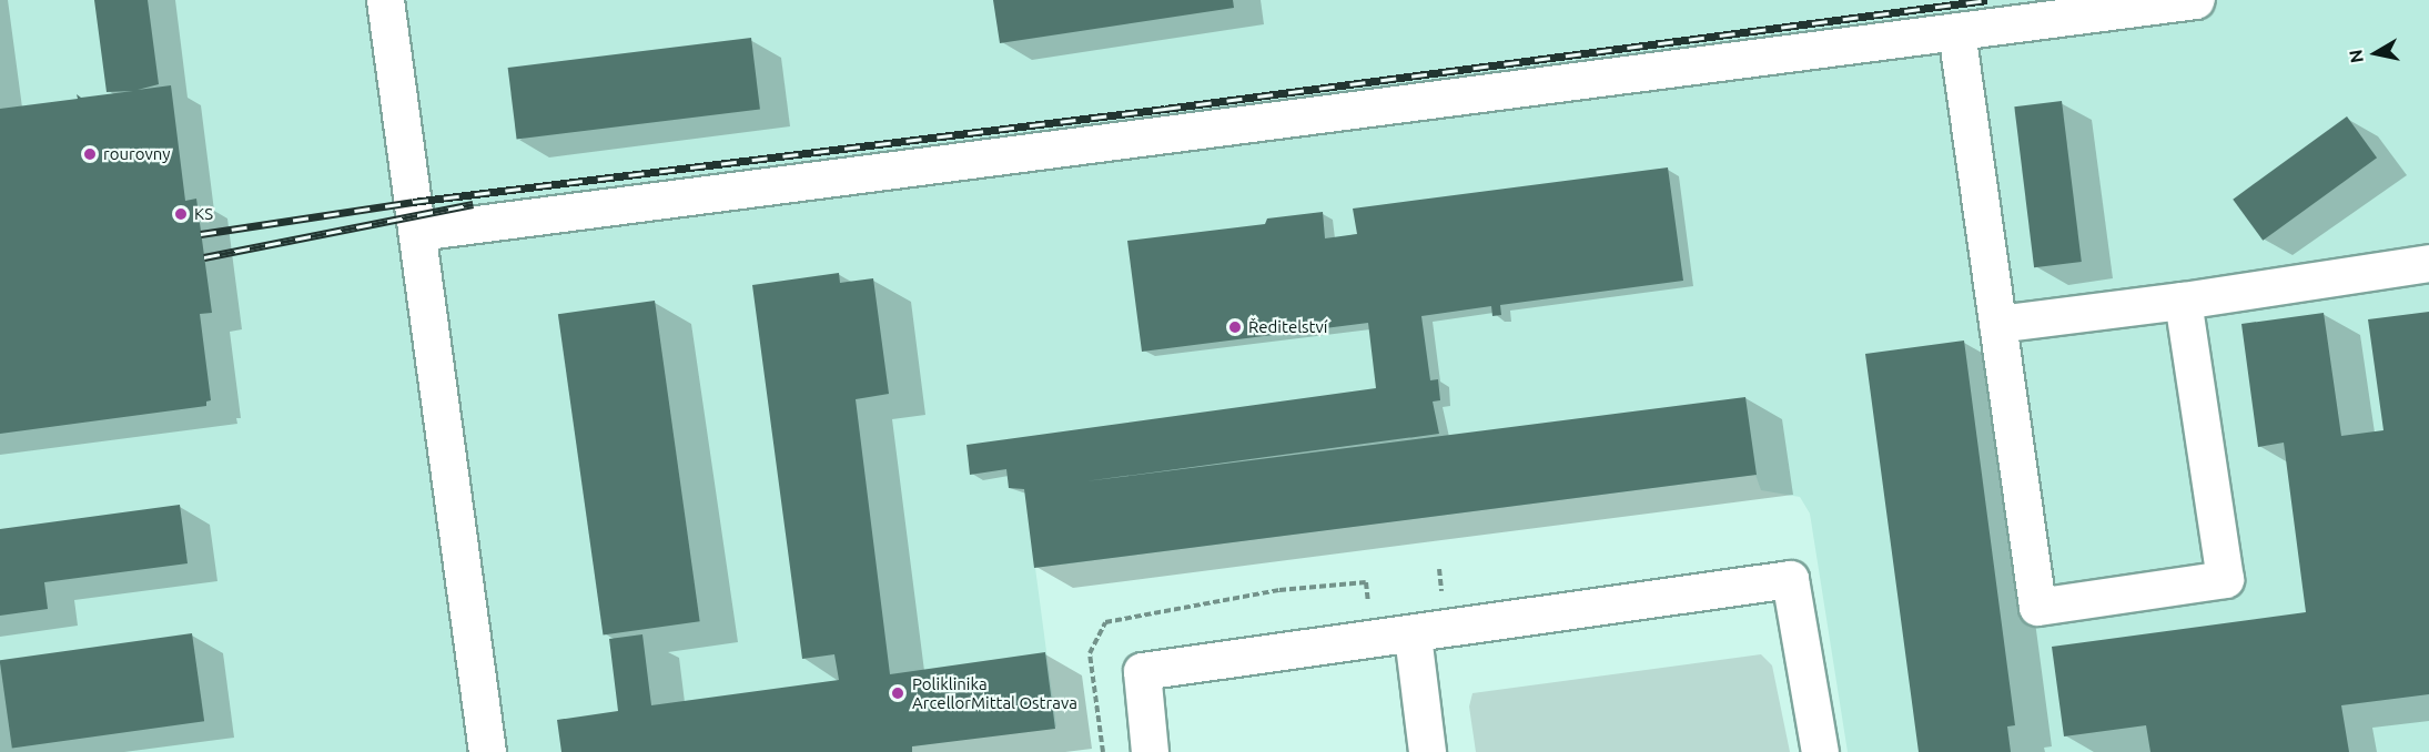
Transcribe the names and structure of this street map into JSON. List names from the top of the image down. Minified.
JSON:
{"places":["rourovny","KS","Ředitelství","Poliklinika ArcellorMittal Ostrava"],"north":"left"}
